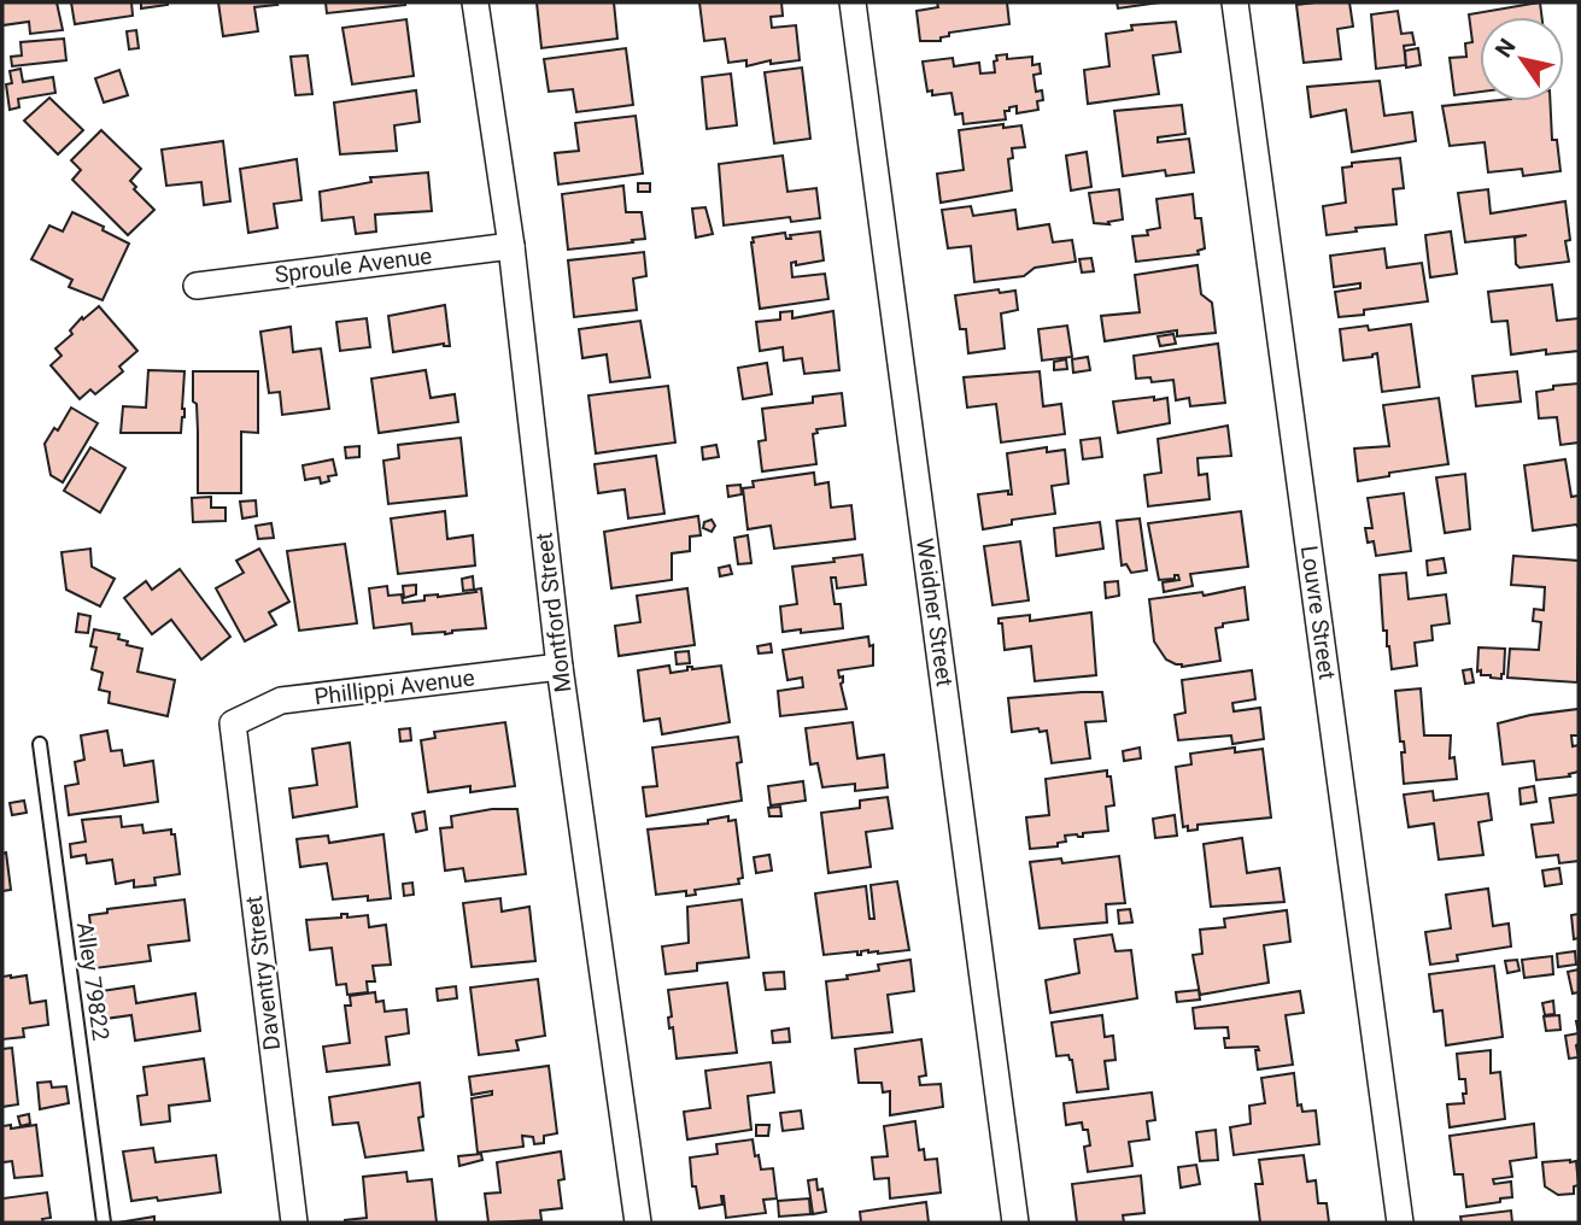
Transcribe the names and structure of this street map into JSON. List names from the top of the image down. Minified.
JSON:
{"streets":{"street":["Sproule Avenue","Montford Street","Weidner Street","Louvre Street","Phillippi Avenue","Daventry Street"],"lane":["Alley 79822"]},"crossings":[["Sproule Avenue","Montford Street"],["Montford Street","Phillippi Avenue"],["Phillippi Avenue","Daventry Street"]],"north":"top left"}
